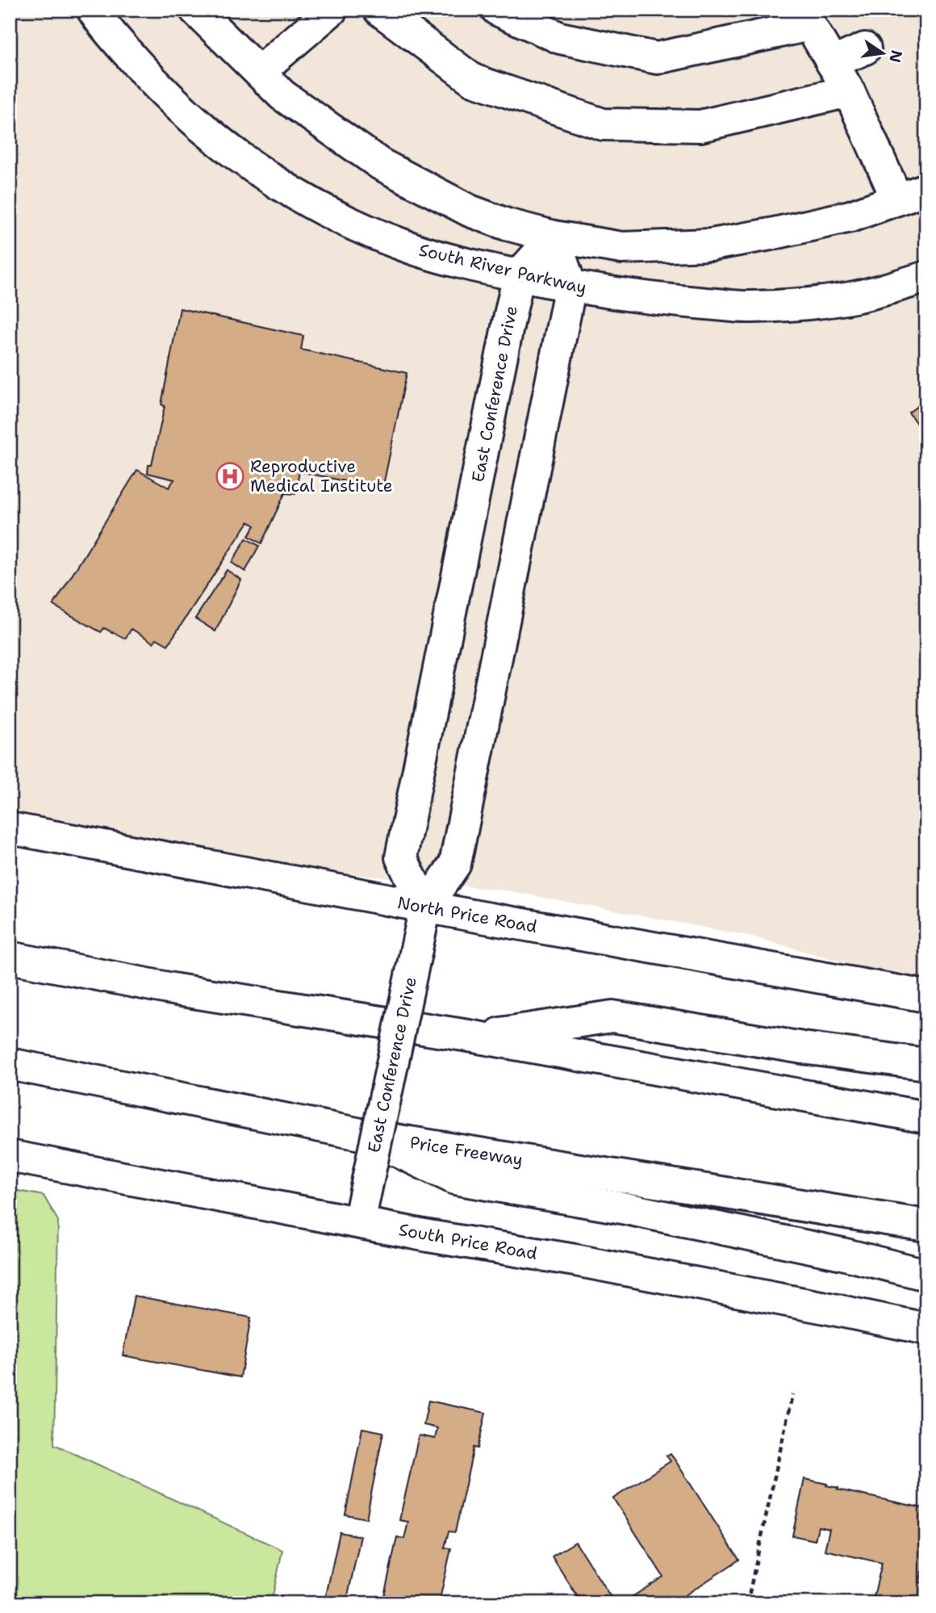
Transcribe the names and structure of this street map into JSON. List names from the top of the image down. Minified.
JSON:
{"streets":{"main road":["South River Parkway","East Conference Drive","North Price Road","Price Freeway","South Price Road"]},"crossings":[["South River Parkway","East Conference Drive"],["East Conference Drive","North Price Road"],["East Conference Drive","South Price Road"]],"places":{"hospital":["Reproductive Medical Institute"]},"north":"right"}
